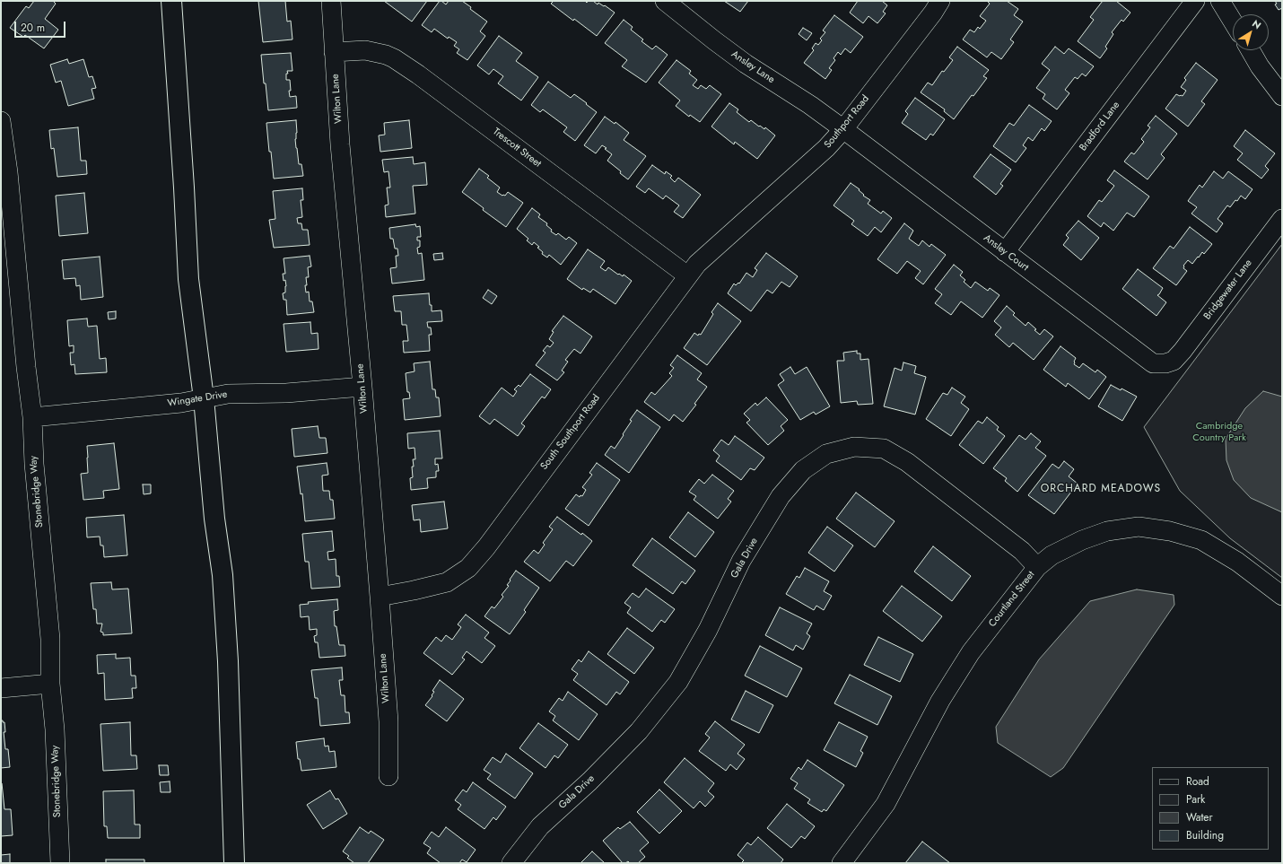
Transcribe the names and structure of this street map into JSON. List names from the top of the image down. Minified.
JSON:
{"streets":{"street":["Ansley Lane","Wilton Lane","Southport Road","Bradford Lane","Trescott Street","Ansley Court","Bridgewater Lane","Wingate Drive","South Southport Road","Stonebridge Way","Gala Drive","Courtland Street"]},"crossings":[["Ansley Lane","Southport Road"],["Ansley Lane","Ansley Court"],["Wilton Lane","Trescott Street"],["Wilton Lane","Wingate Drive"],["Wilton Lane","South Southport Road"],["Southport Road","Ansley Court"],["Southport Road","South Southport Road"],["Bradford Lane","Ansley Court"],["Trescott Street","South Southport Road"],["Ansley Court","Bridgewater Lane"],["Wingate Drive","Stonebridge Way"],["Gala Drive","Courtland Street"]],"districts":["ORCHARD MEADOWS"],"parks":["Cambridge Country Park"],"legend":["Road","Park","Water","Building"],"scale_bar":"20 m","north":"top right"}
